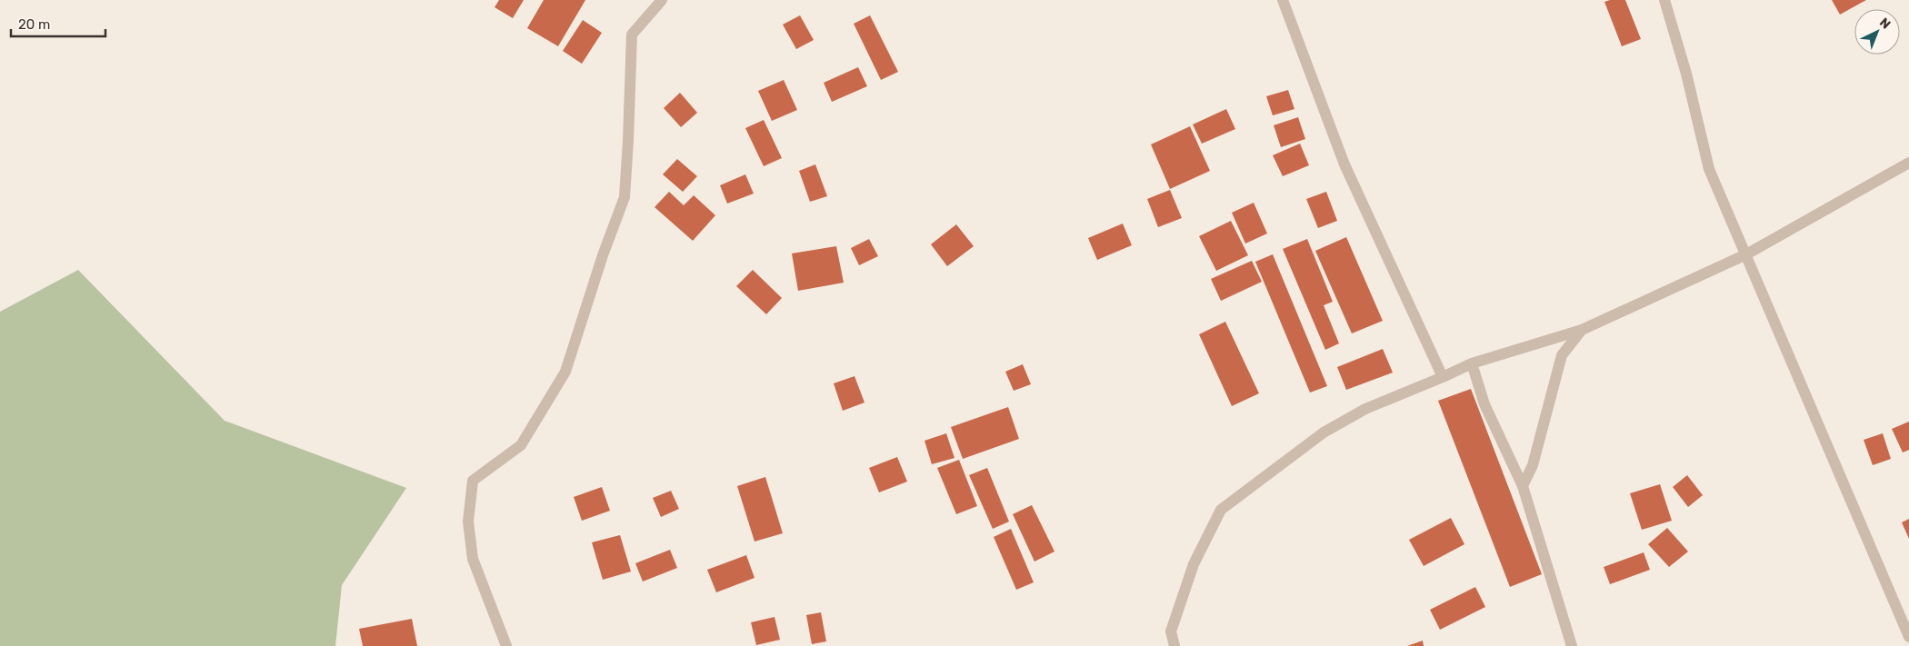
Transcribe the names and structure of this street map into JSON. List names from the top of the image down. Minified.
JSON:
{"scale_bar":"20 m","north":"top right"}
